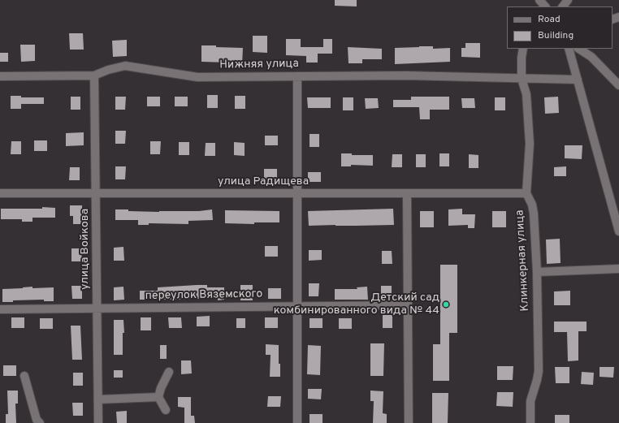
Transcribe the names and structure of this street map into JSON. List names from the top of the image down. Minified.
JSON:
{"streets":{"street":["Нижняя улица","улица Радищева","улица Войкова","Клинкерная улица","переулок Вяземского"]},"crossings":[["Нижняя улица","улица Войкова"],["Нижняя улица","Клинкерная улица"],["улица Радищева","улица Войкова"],["улица Радищева","Клинкерная улица"],["улица Войкова","переулок Вяземского"]],"places":["Детский сад комбинированного вида № 44"],"legend":["Road","Building"]}
